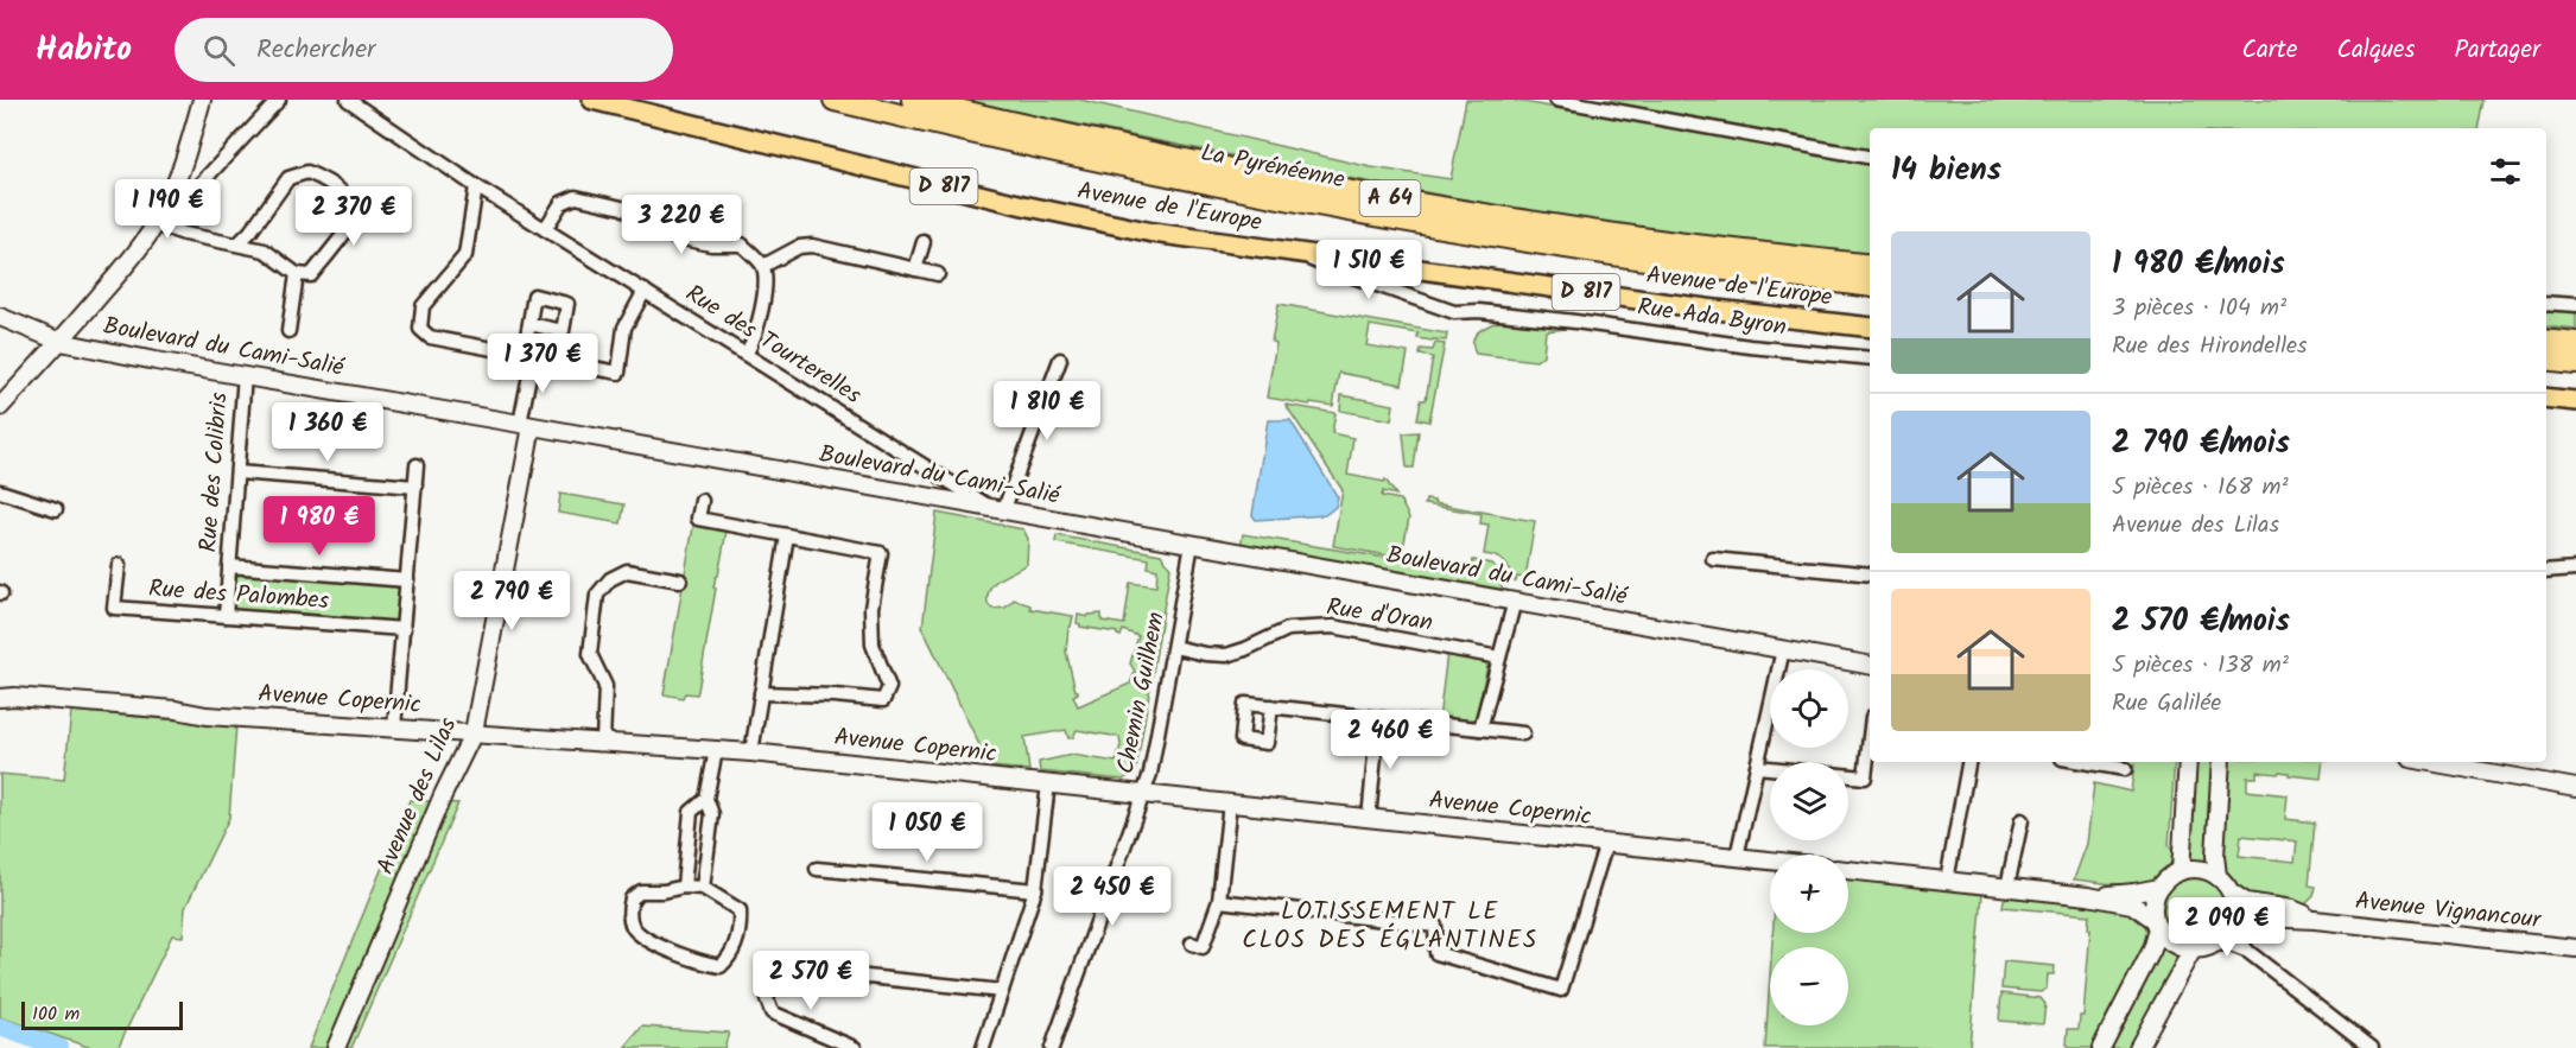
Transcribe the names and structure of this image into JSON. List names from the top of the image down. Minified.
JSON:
{"streets":{"highway":["La Pyrénéenne","A 64"],"main road":["D 817","Avenue de l'Europe"],"street":["Rue Ada Byron","Rue des Tourterelles","Boulevard du Cami-Salié","Rue des Colibris","Rue des Palombes","Rue d'Oran","Chemin Guilhem","Avenue Copernic","Avenue des Lilas","Avenue Vignancour"]},"crossings":[["Avenue de l'Europe","Rue Ada Byron"],["Rue des Tourterelles","Boulevard du Cami-Salié"],["Boulevard du Cami-Salié","Rue des Colibris"],["Boulevard du Cami-Salié","Chemin Guilhem"],["Boulevard du Cami-Salié","Avenue des Lilas"],["Rue des Colibris","Rue des Palombes"],["Rue d'Oran","Chemin Guilhem"],["Chemin Guilhem","Avenue Copernic"],["Avenue Copernic","Avenue des Lilas"]],"districts":["LOTISSEMENT LE CLOS DES ÉGLANTINES"],"scale_bar":"100 m","page":{"header":"Habito","search":"Rechercher","nav":["Carte","Calques","Partager"],"heading":"14 biens","price":["1 190 €","2 370 €","3 220 €","1 510 €","1 370 €","1 810 €","1 360 €","1 980 €","2 790 €","2 460 €","1 050 €","2 450 €","2 090 €","2 570 €"],"list":[{"name":"1 980 €/mois","note":"3 pièces · 104 m² · Rue des Hirondelles"},{"name":"2 790 €/mois","note":"5 pièces · 168 m² · Avenue des Lilas"},{"name":"2 570 €/mois","note":"5 pièces · 138 m² · Rue Galilée"}],"map_buttons":["+","−"],"scale":"100 m"}}
